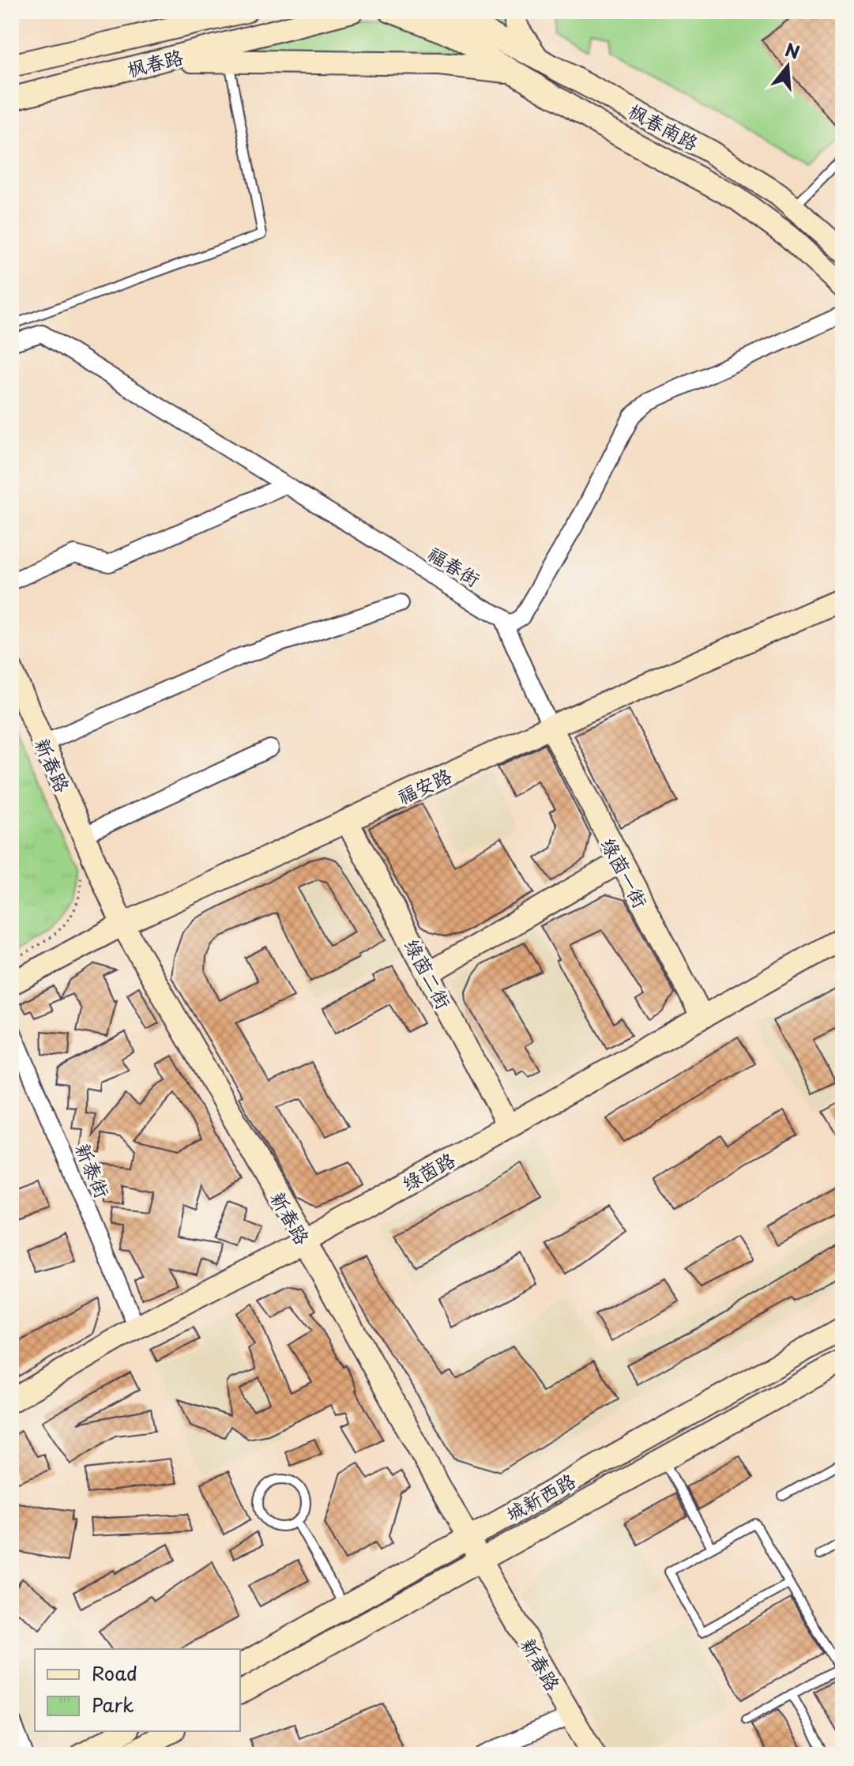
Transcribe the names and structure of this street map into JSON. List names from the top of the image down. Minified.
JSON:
{"streets":{"street":["枫春路","枫春南路","福春街","新春路","福安路","绿茵一街","绿茵二街","新泰街","绿茵路","城新西路"]},"crossings":[["福春街","福安路"],["福春街","绿茵一街"],["新春路","福安路"],["新春路","绿茵路"],["新春路","城新西路"],["福安路","绿茵一街"],["福安路","绿茵二街"],["绿茵一街","绿茵路"],["绿茵二街","绿茵路"],["新泰街","绿茵路"]],"legend":["Road","Park"],"north":"top"}
